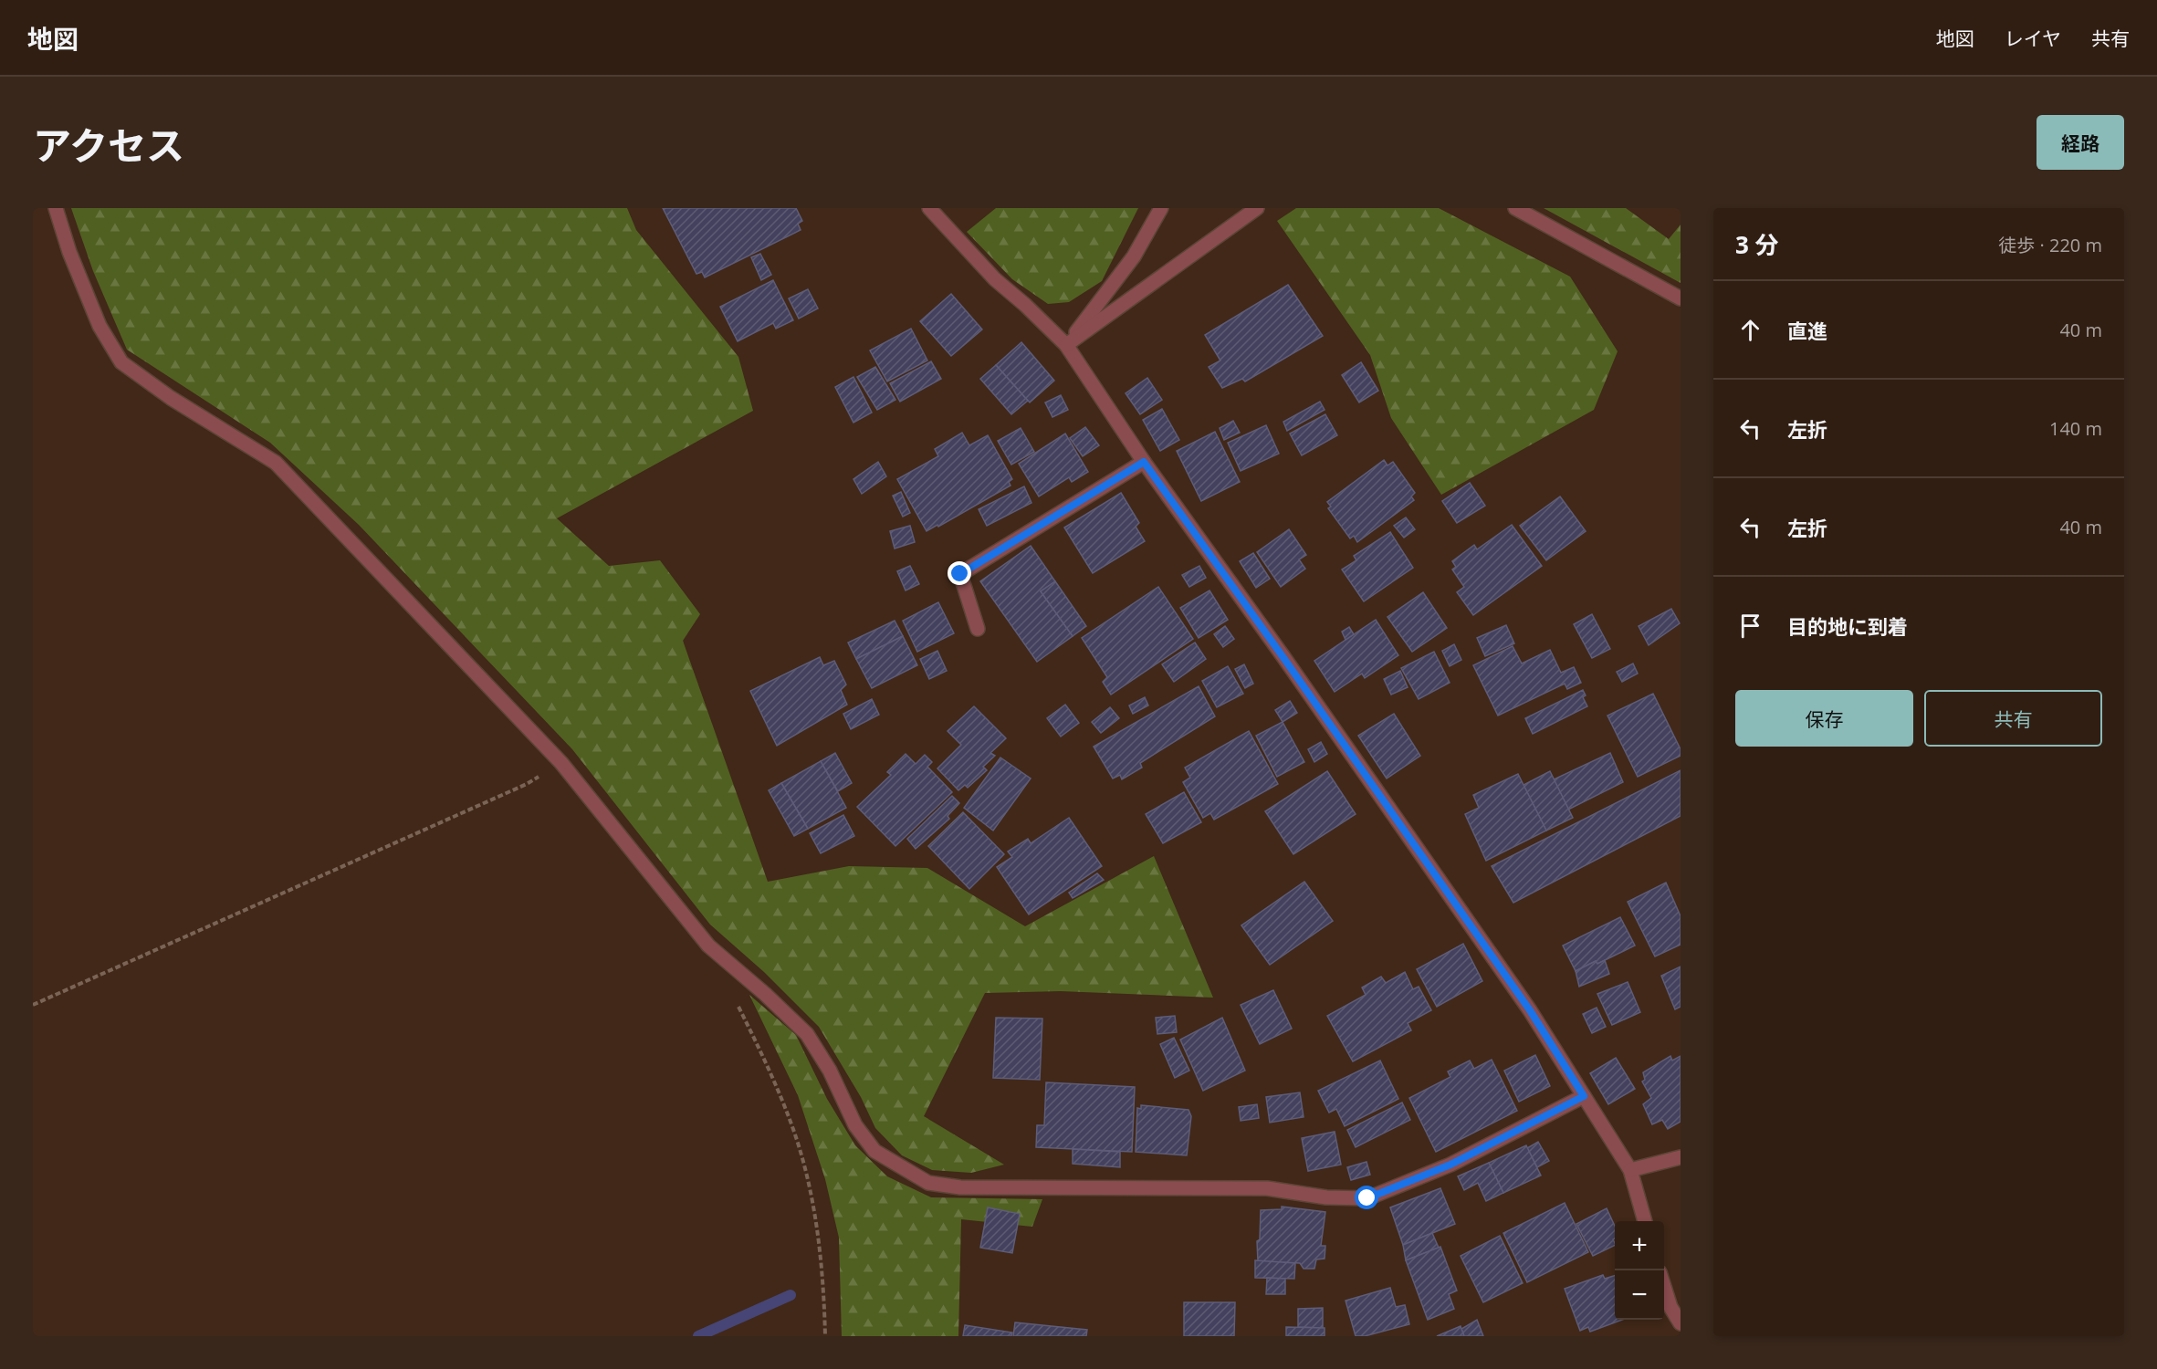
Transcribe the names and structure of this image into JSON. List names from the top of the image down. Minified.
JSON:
{"page":{"header":"地図","nav":["地図","レイヤ","共有"],"title":"アクセス","buttons":["経路",["保存","共有"]],"heading":["3 分","徒歩 · 220 m"],"list":[["直進","40 m"],["左折","140 m"],["左折","40 m"],"目的地に到着"],"map_buttons":["+","−"]}}
